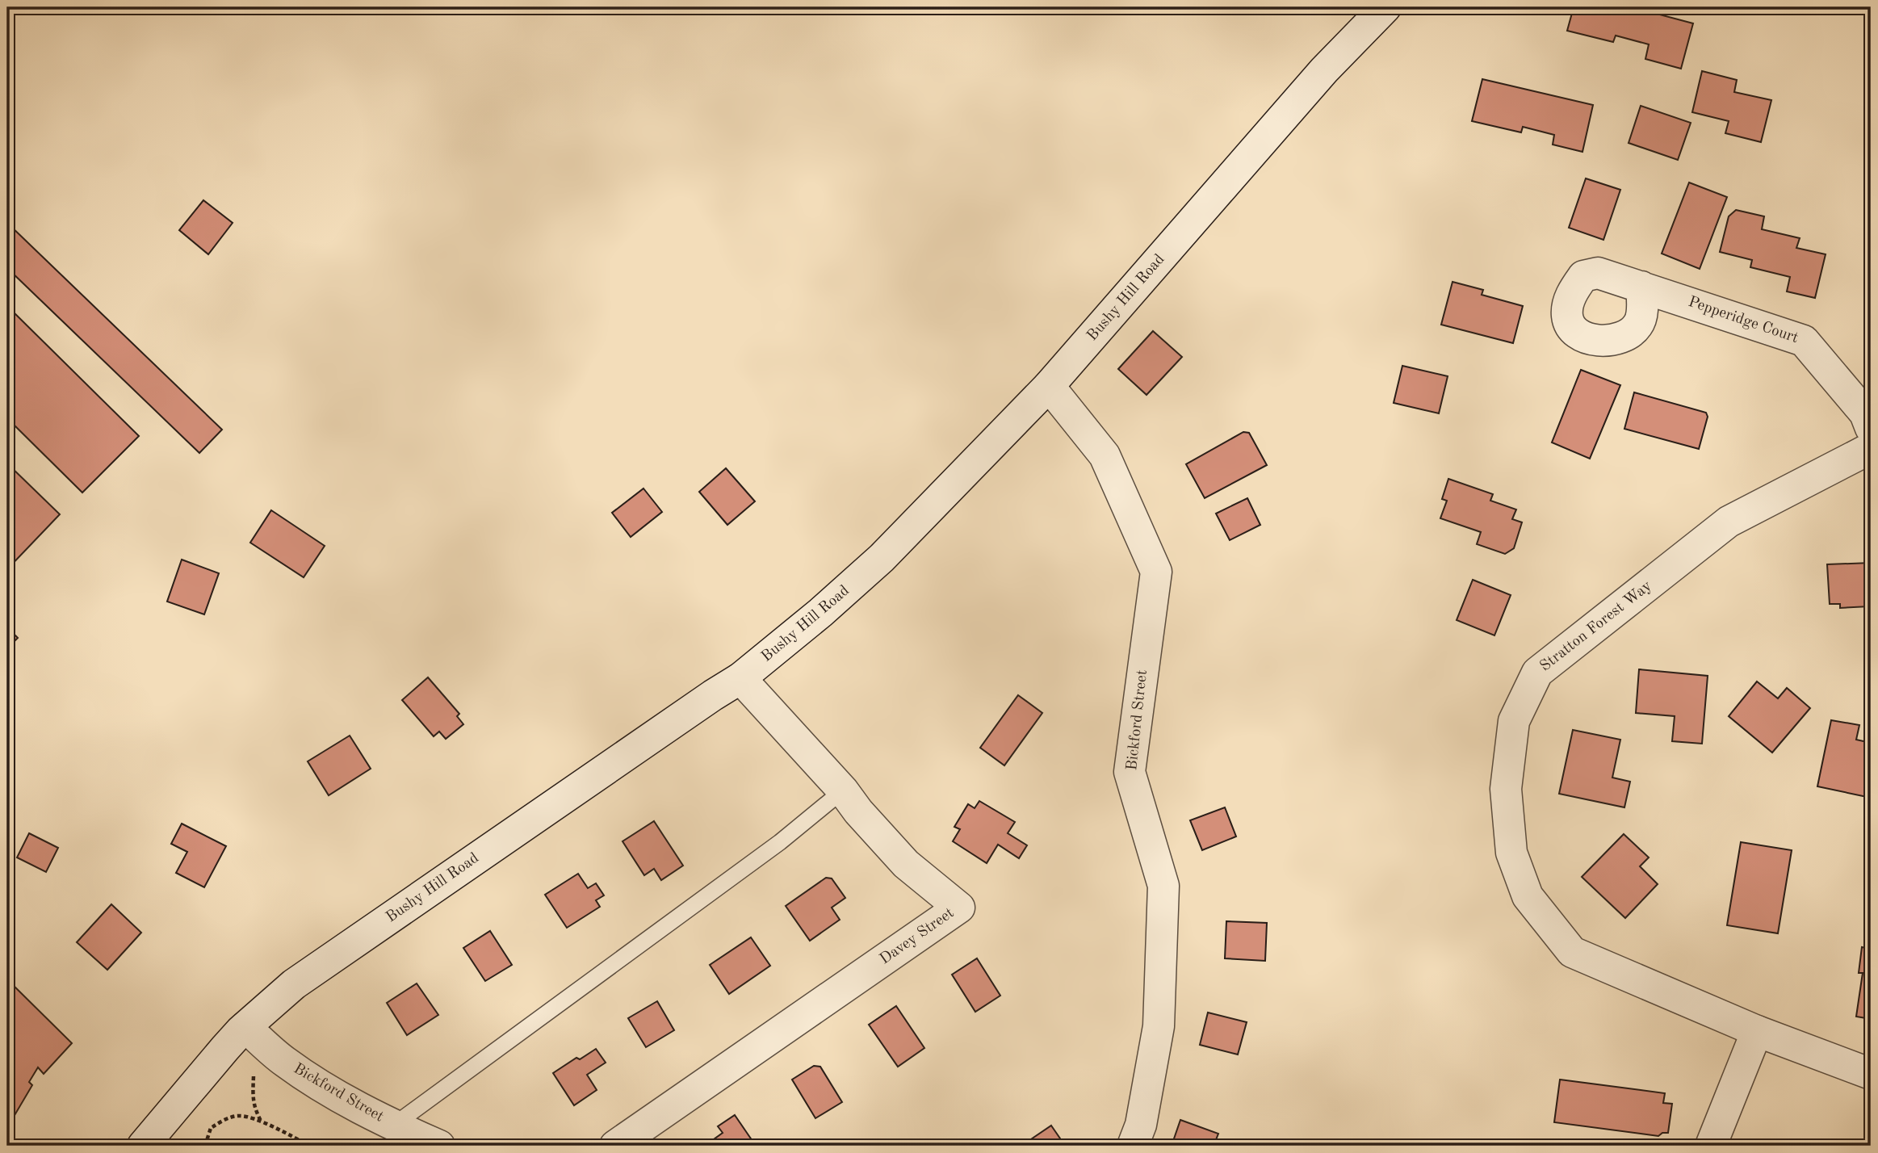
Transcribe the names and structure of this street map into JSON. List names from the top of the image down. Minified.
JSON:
{"streets":{"street":["Bushy Hill Road","Pepperidge Court","Stratton Forest Way","Bickford Street","Davey Street"]},"crossings":[["Bushy Hill Road","Bickford Street"],["Bushy Hill Road","Davey Street"]]}
